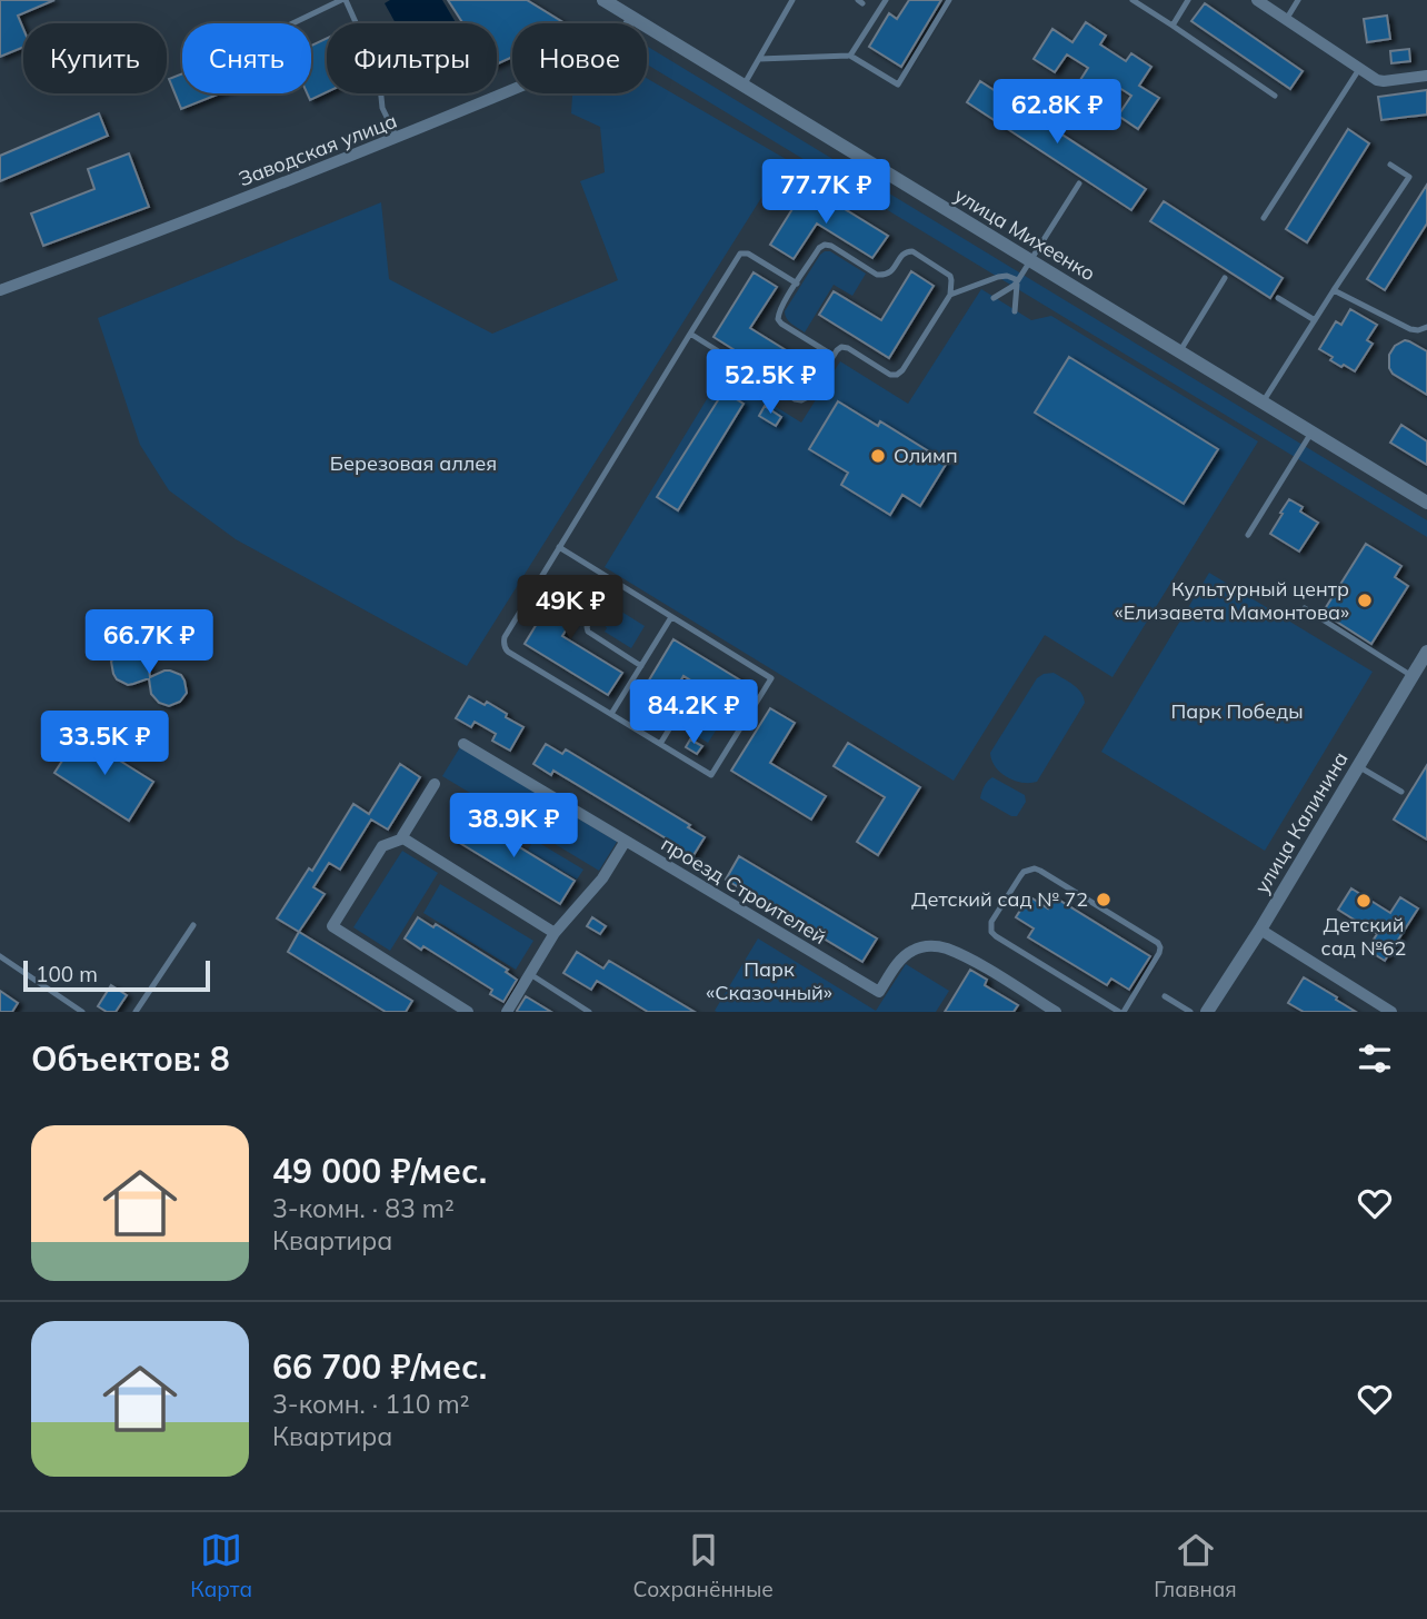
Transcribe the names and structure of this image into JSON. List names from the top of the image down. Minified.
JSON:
{"streets":{"street":["Заводская улица","улица Михеенко","улица Калинина","проезд Строителей"]},"crossings":[["Заводская улица","улица Михеенко"]],"parks":["Березовая аллея","Парк Победы","Парк «Сказочный»"],"places":["Олимп","Культурный центр «Елизавета Мамонтова»","Детский сад № 72","Детский сад №62"],"scale_bar":"100 m","page":{"chip":["Купить","Снять","Фильтры","Новое"],"price":["62.8K ₽","77.7K ₽","52.5K ₽","49K ₽","66.7K ₽","84.2K ₽","33.5K ₽","38.9K ₽"],"scale":"100 m","heading":"Объектов: 8","list":[{"name":"49 000 ₽/мес.","note":"3-комн. · 83 m² · Квартира"},{"name":"66 700 ₽/мес.","note":"3-комн. · 110 m² · Квартира"}],"tabs":["Карта","Сохранённые","Главная"]}}
